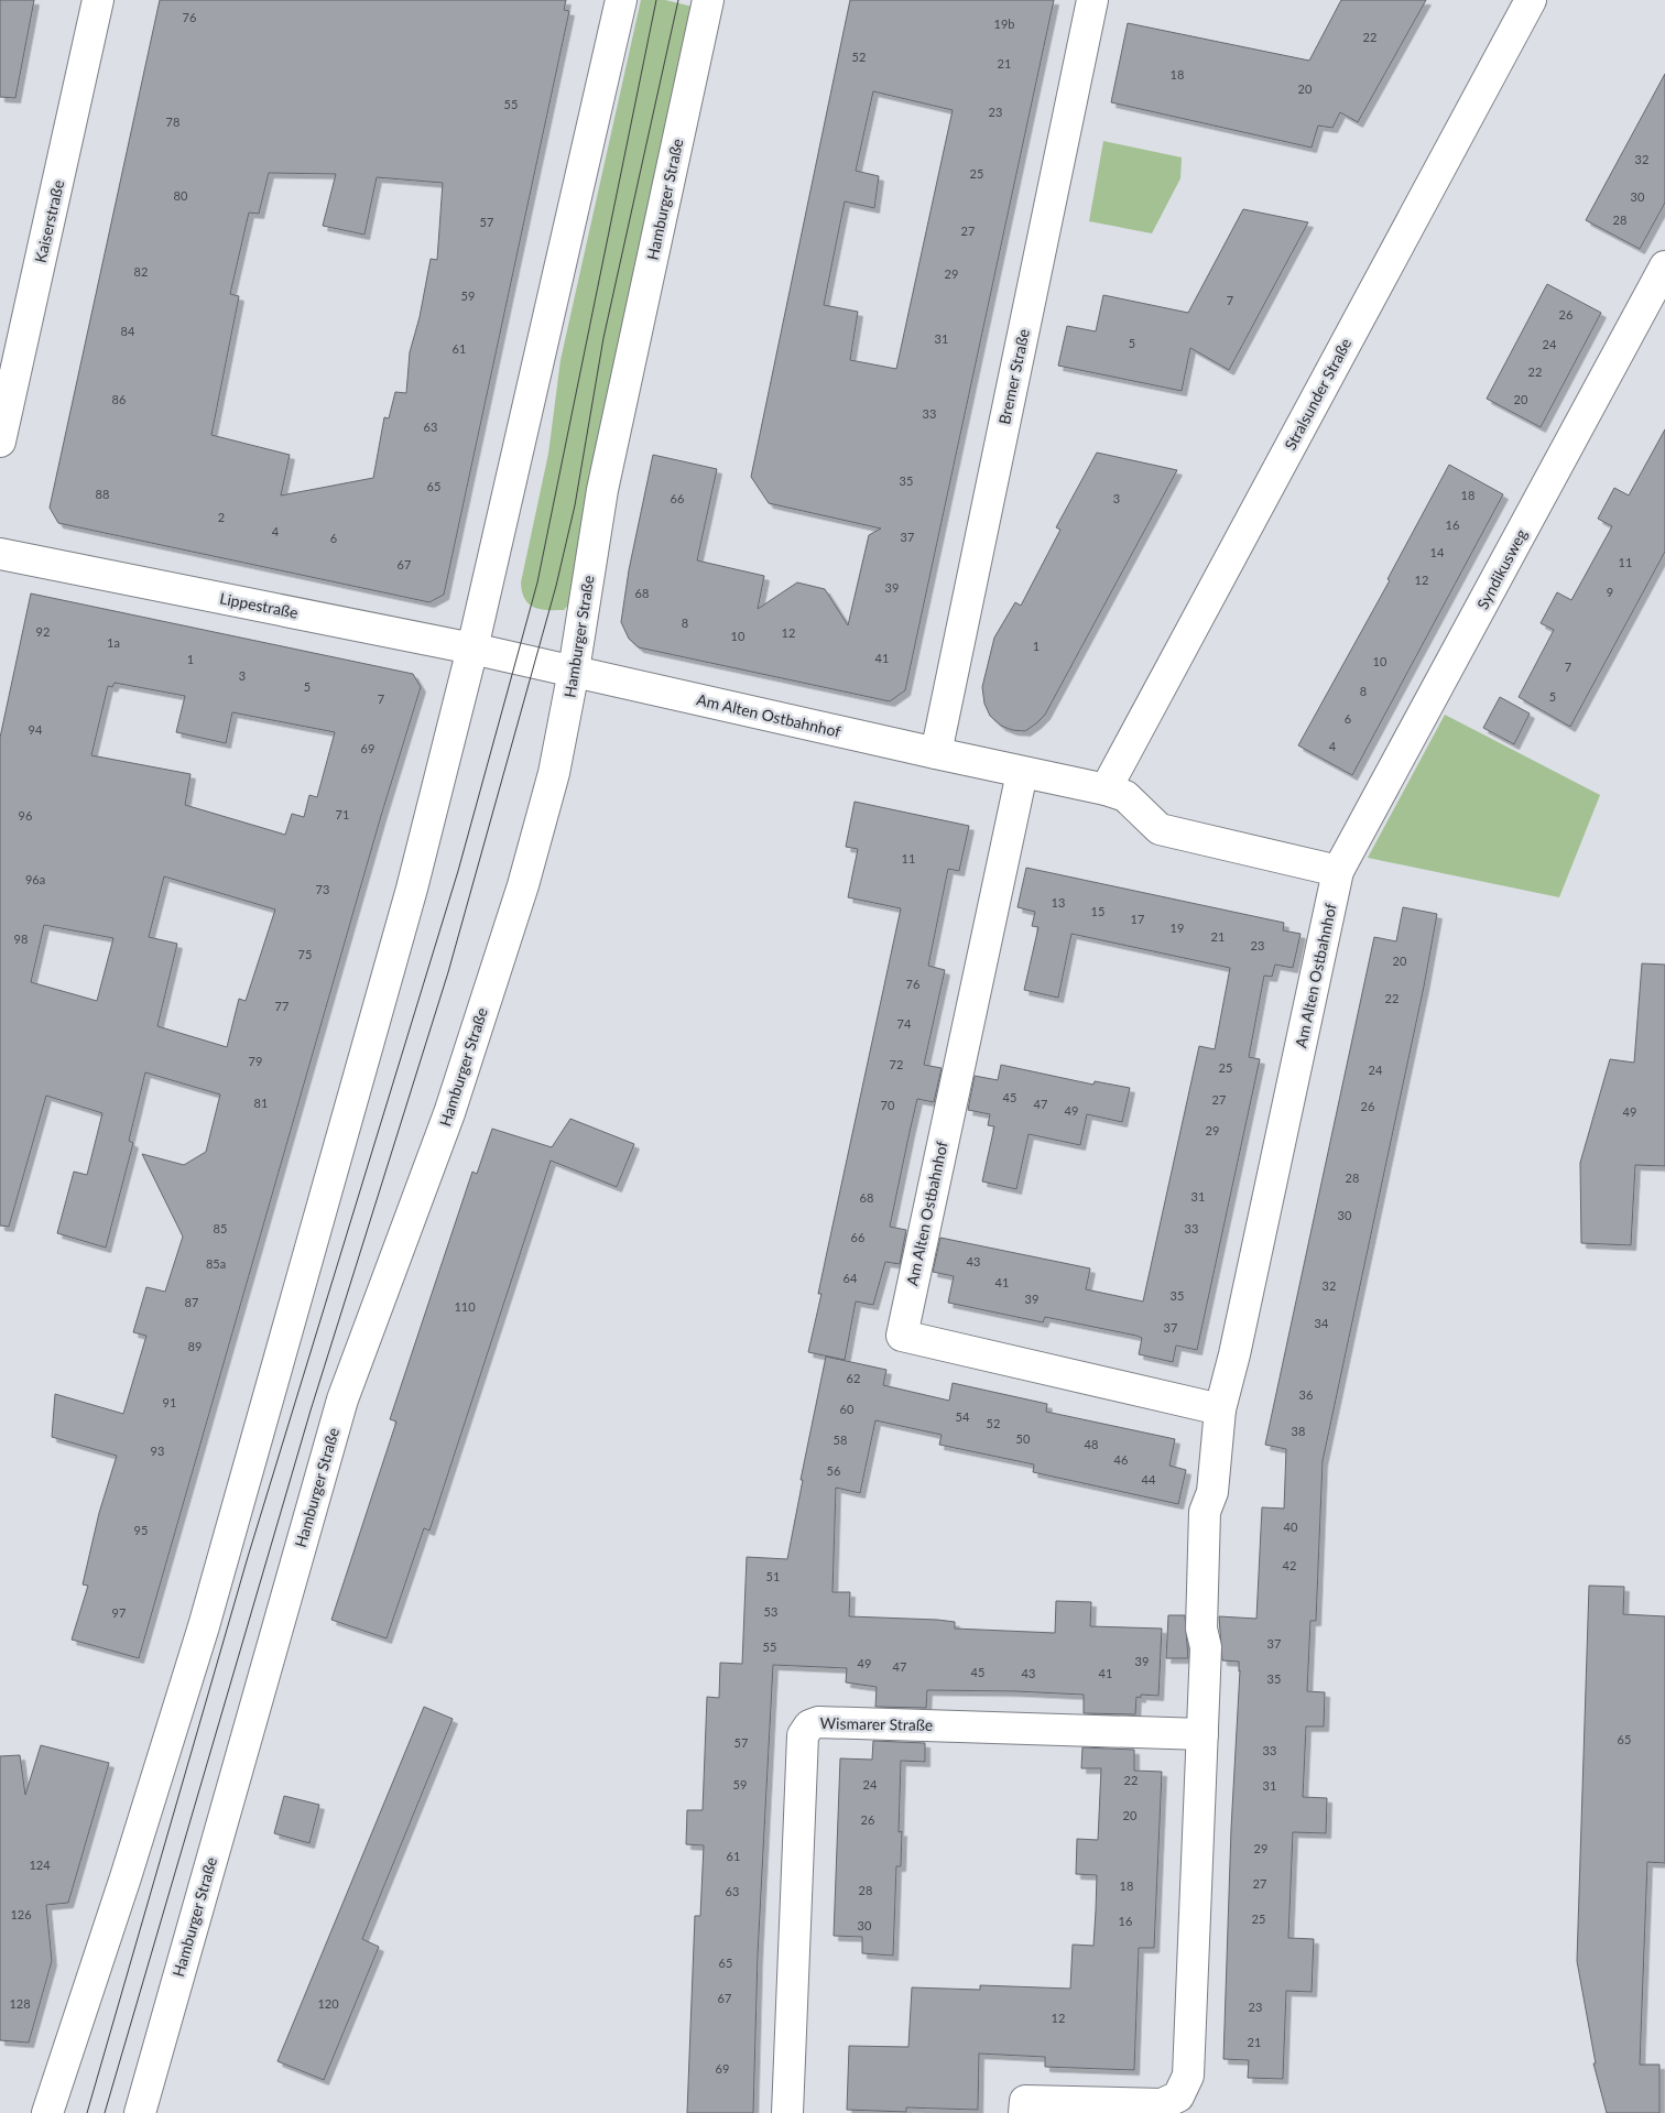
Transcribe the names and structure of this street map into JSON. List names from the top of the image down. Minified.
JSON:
{"streets":{"street":["Hamburger Straße","Kaiserstraße","Bremer Straße","Stralsunder Straße","Syndikusweg","Lippestraße","Am Alten Ostbahnhof","Wismarer Straße"]},"crossings":[["Hamburger Straße","Am Alten Ostbahnhof"],["Bremer Straße","Am Alten Ostbahnhof"],["Stralsunder Straße","Am Alten Ostbahnhof"],["Syndikusweg","Am Alten Ostbahnhof"],["Lippestraße","Am Alten Ostbahnhof"],["Am Alten Ostbahnhof","Wismarer Straße"]],"house_numbers":["76","19b","22","52","21","18","20","55","23","78","32","25","80","30","28","57","27","82","29","59","7","26","84","31","5","24","61","22","86","20","33","63","35","65","88","18","66","3","2","16","4","37","6","14","11","67","12","39","9","68","8","92","12","10","1a","1","41","1","10","7","3","5","8","5","7","6","94","4","69","71","96","11","96a","73","13","15","17","19","21","98","23","75","20","76","22","77","74","79","72","25","24","45","27","81","47","70","26","49","49","29","28","31","68","30","85","33","66","43","85a","64","41","32","35","39","87","110","34","37","89","62","36","91","60","54","52","38","50","58","48","93","46","56","44","40","95","42","51","53","97","37","55","39","49","47","45","43","41","35","65","57","33","22","59","24","31","20","26","29","61","124","27","18","28","63","126","25","16","30","65","67","128","120","23","12","21","69"]}
